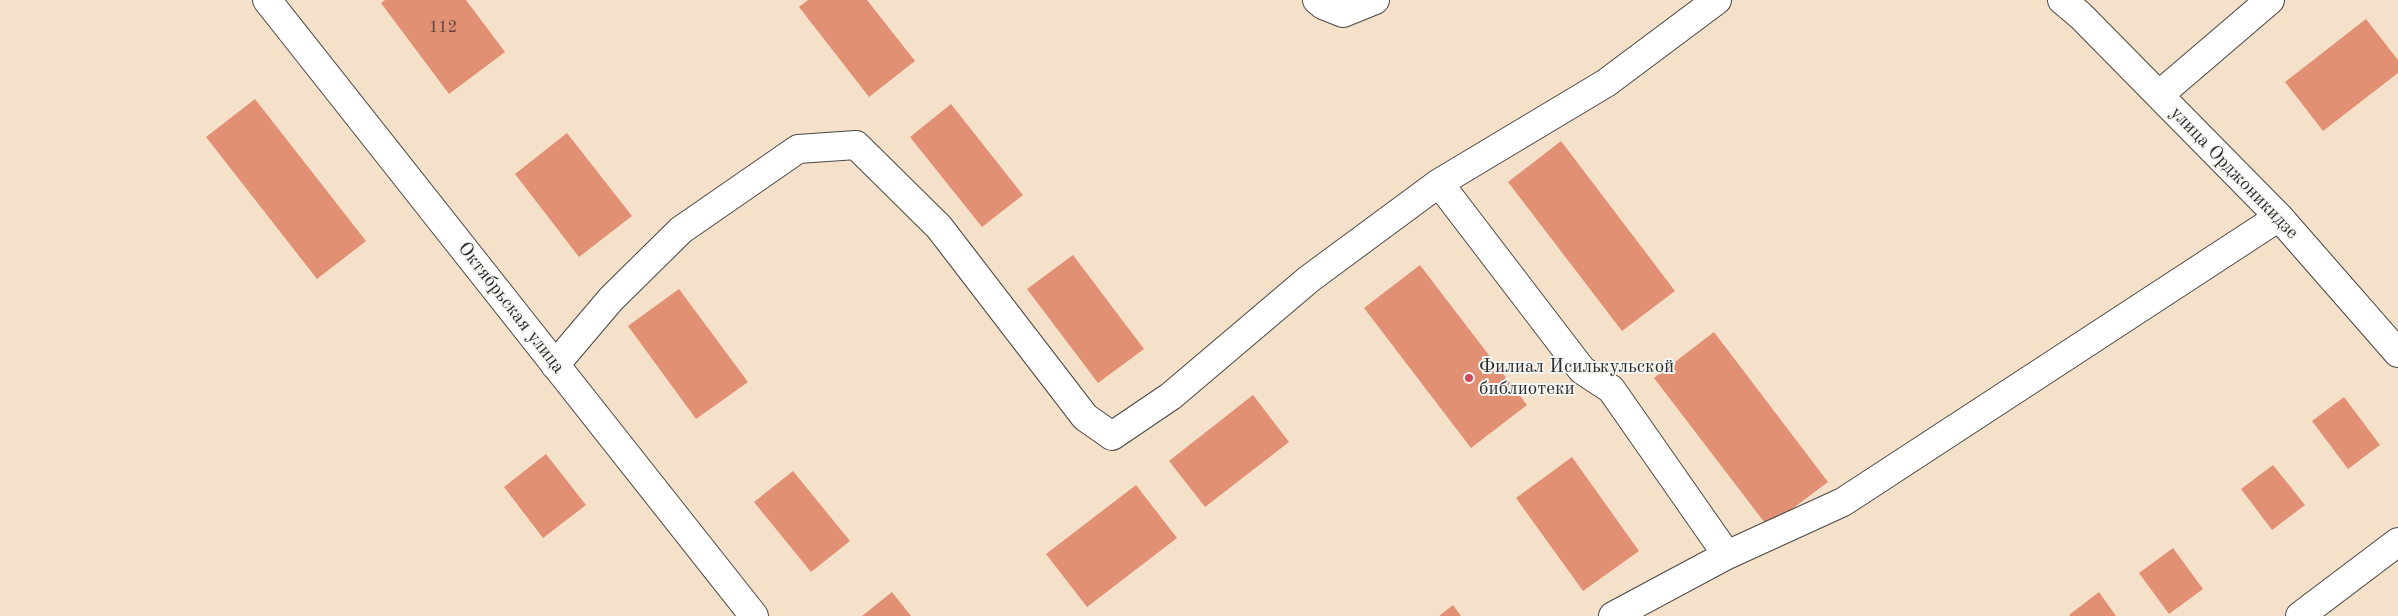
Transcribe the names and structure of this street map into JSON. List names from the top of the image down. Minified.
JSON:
{"streets":{"street":["улица Орджоникидзе","Октябрьская улица"]},"places":["Филиал Исилькульской библиотеки"],"house_numbers":["112"]}
